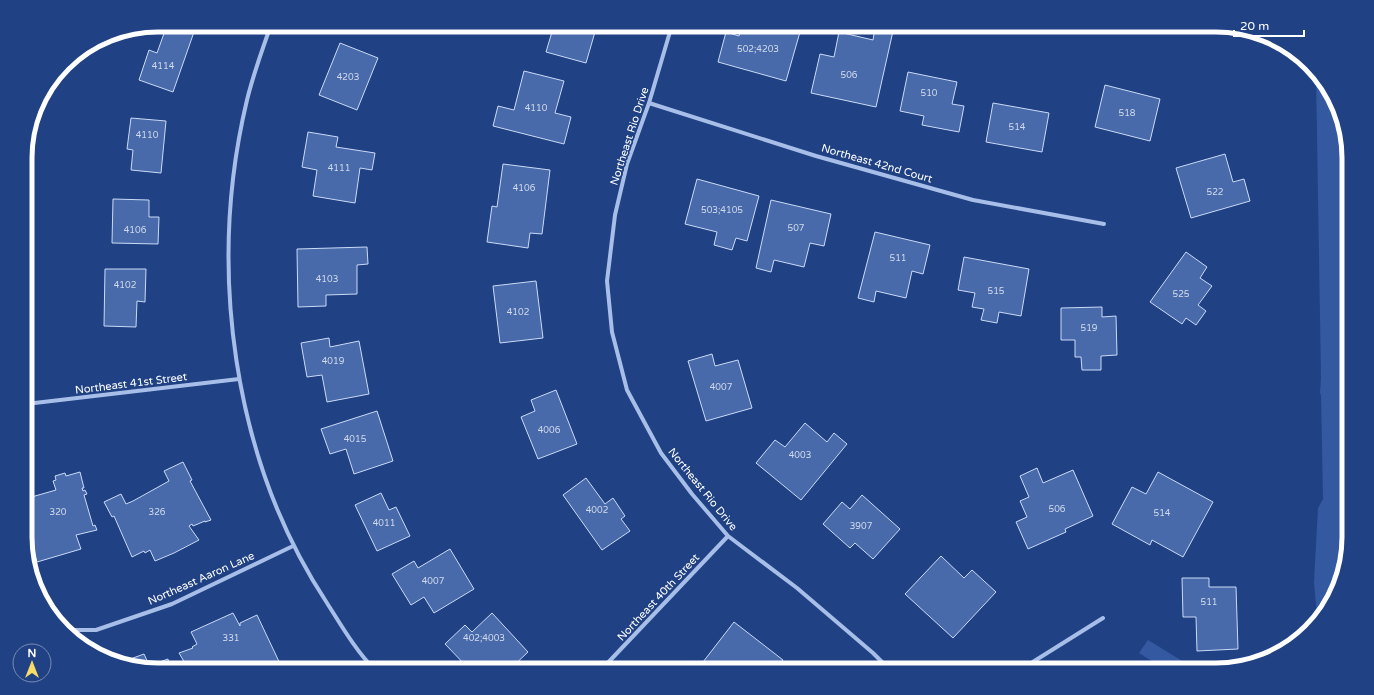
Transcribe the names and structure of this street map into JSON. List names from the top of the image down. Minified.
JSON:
{"streets":{"street":["Northeast Rio Drive","Northeast 42nd Court","Northeast 41st Street","Northeast Aaron Lane","Northeast 40th Street"]},"crossings":[["Northeast Rio Drive","Northeast 42nd Court"],["Northeast Rio Drive","Northeast 40th Street"]],"house_numbers":["502;4203","4114","506","4203","510","4110","518","514","4110","4111","4106","522","503;4105","507","4106","511","4103","4102","515","525","4102","519","4019","4007","4006","4015","4003","506","4002","320","326","514","4011","3907","4007","511","331","402;4003"],"scale_bar":"20 m","north":"top"}
